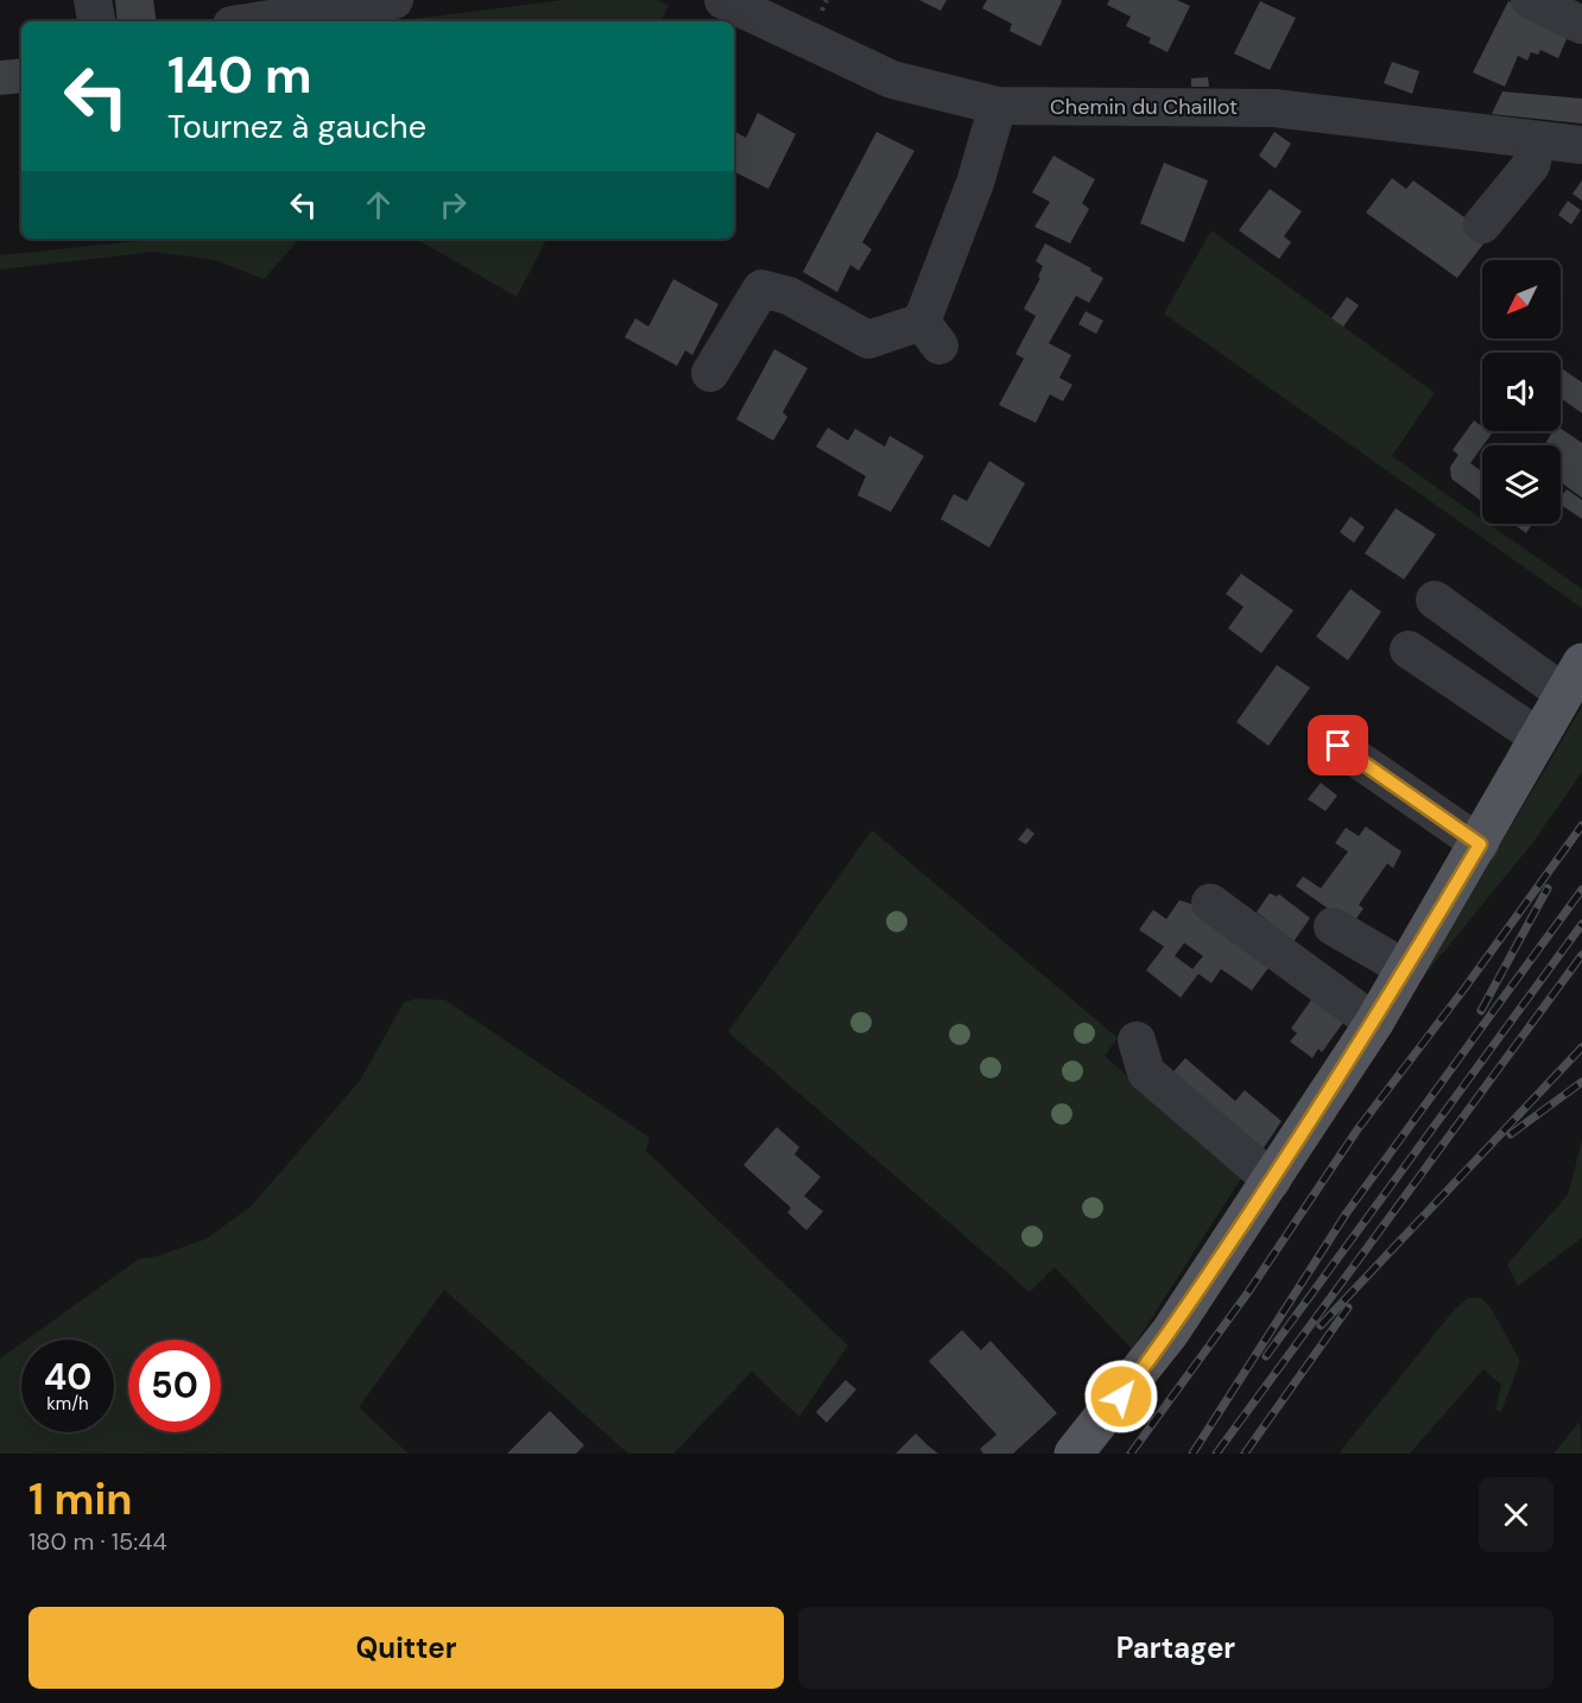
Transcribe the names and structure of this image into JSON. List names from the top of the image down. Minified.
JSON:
{"streets":{"street":["Chemin du Chaillot"]},"north":"bottom left","page":{"turn":["140 m","Tournez à gauche"],"speed":"40 km/h","limit":"50","heading":["1 min","180 m · 15:44"],"buttons":["Quitter","Partager"]}}
